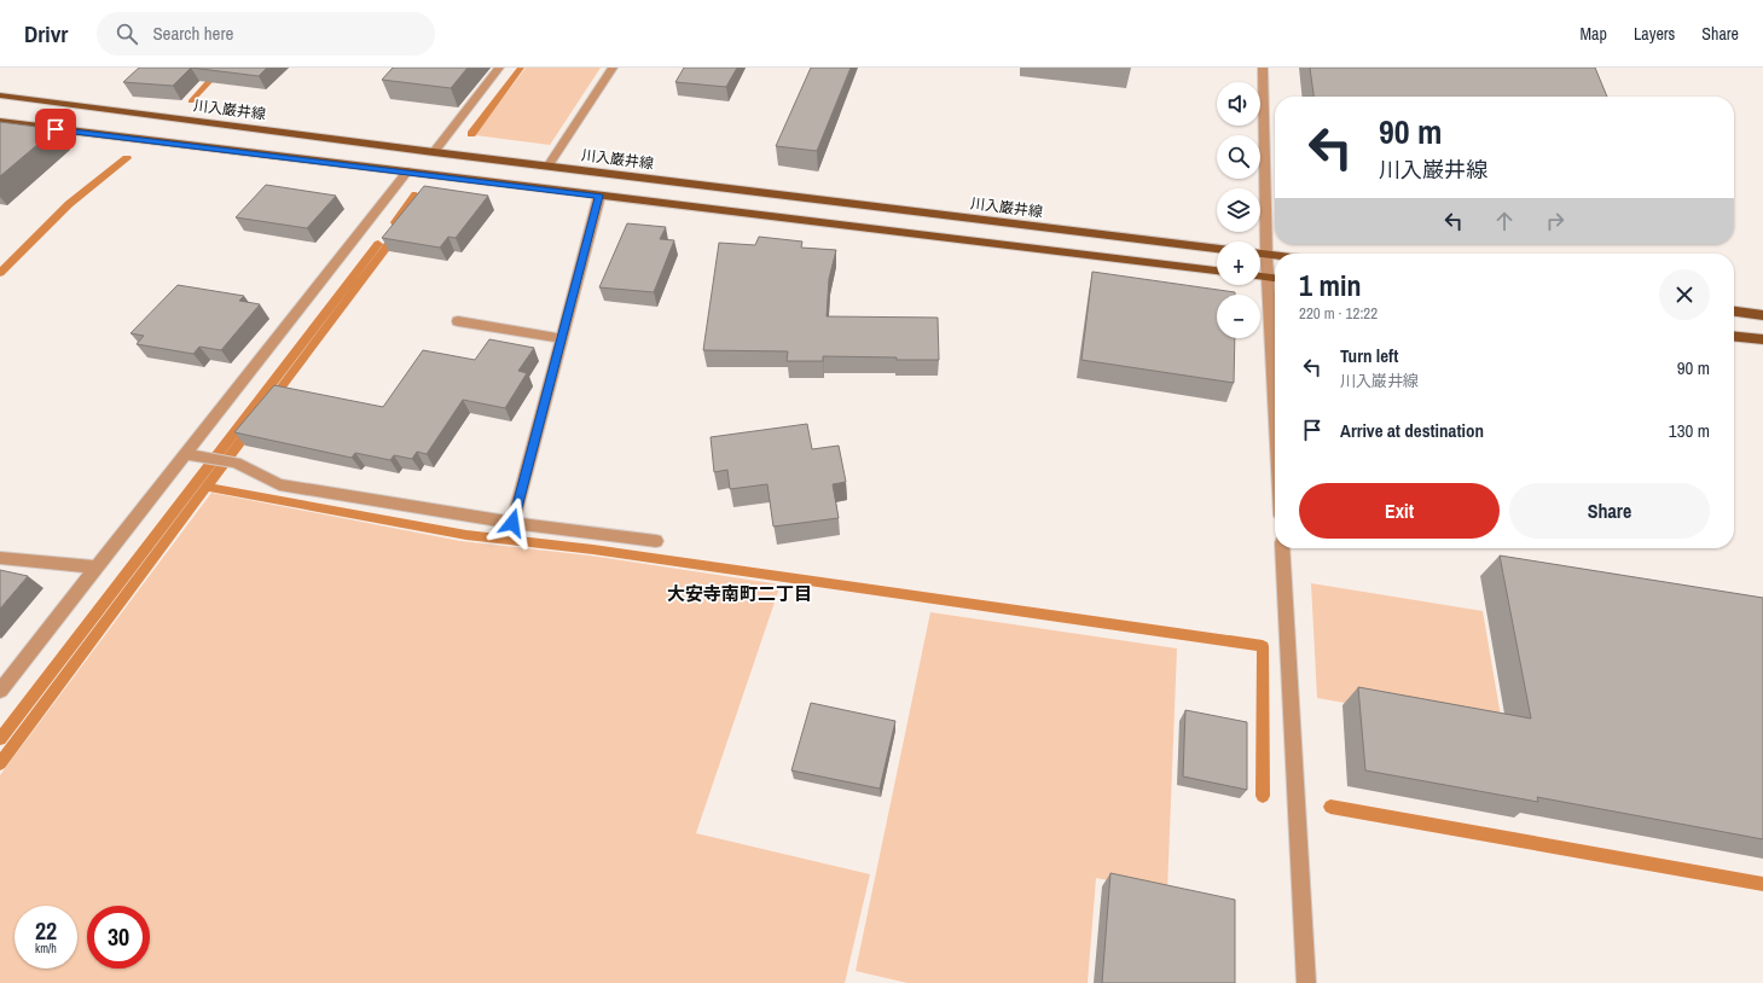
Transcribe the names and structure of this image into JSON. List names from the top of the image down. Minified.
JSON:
{"streets":{"main road":["川入巌井線"]},"districts":["大安寺南町二丁目"],"page":{"header":"Drivr","search":"Search here","nav":["Map","Layers","Share"],"map_buttons":["+","−"],"turn":["90 m","川入巌井線"],"heading":["1 min","220 m · 12:22"],"list":[{"name":"Turn left","note":"川入巌井線","value":"90 m"},{"name":"Arrive at destination","value":"130 m"}],"buttons":["Exit","Share"],"speed":"22 km/h","limit":"30"}}
